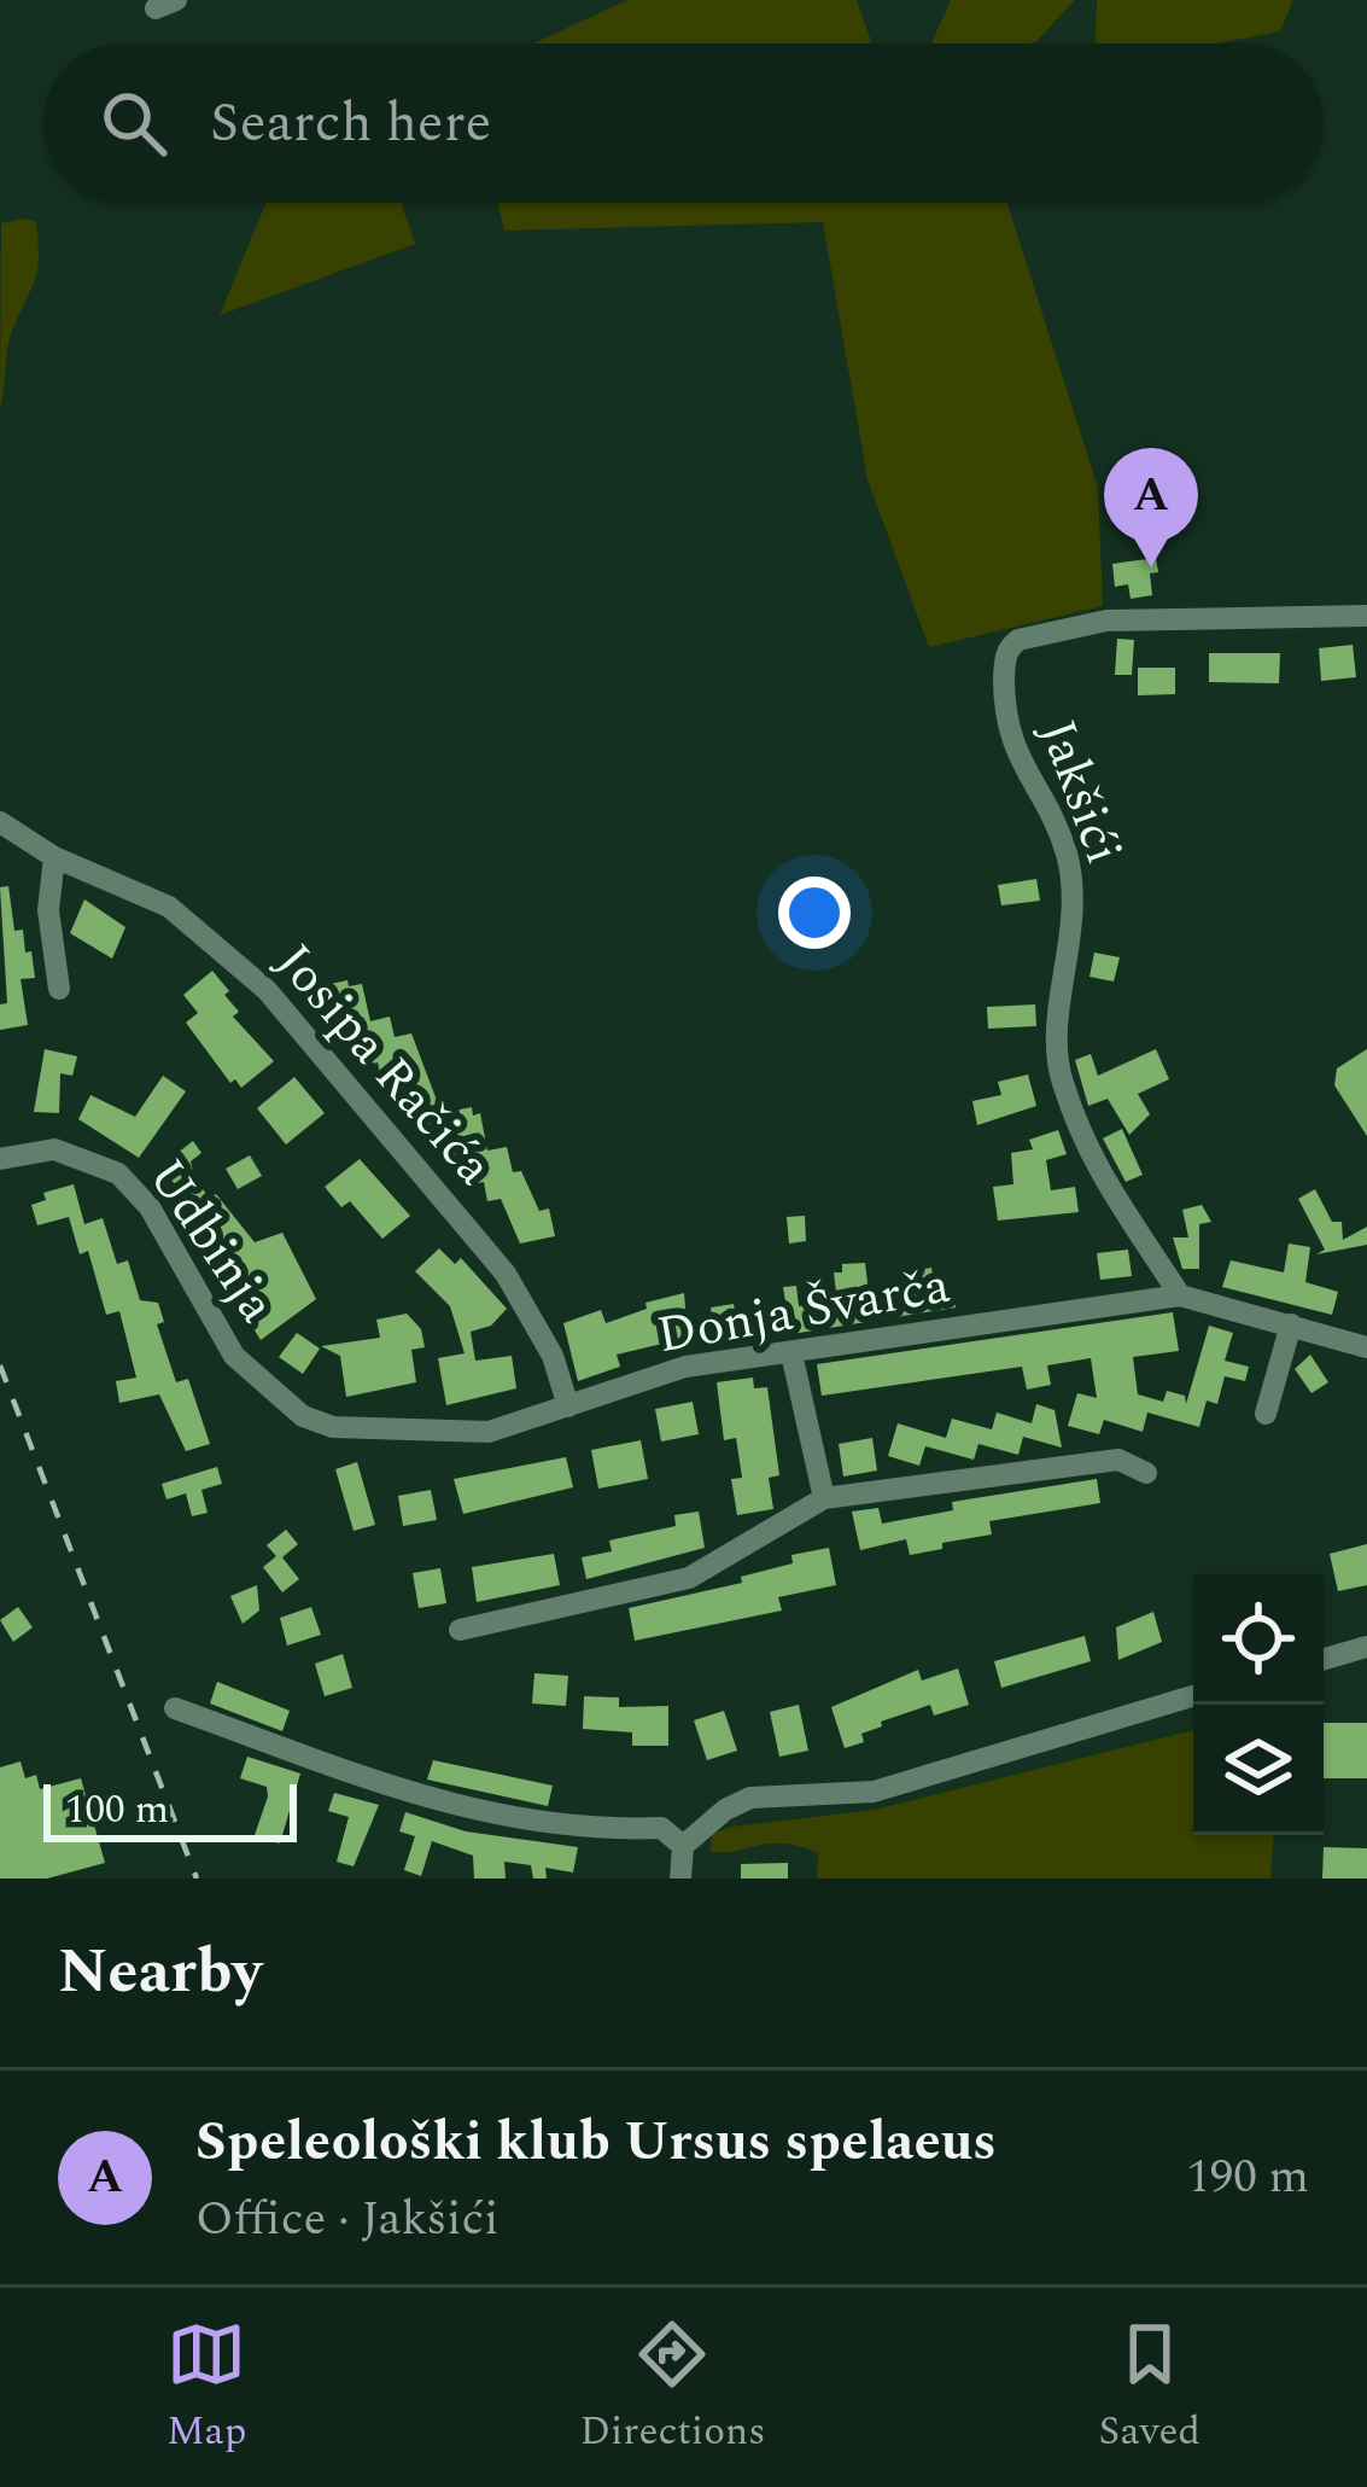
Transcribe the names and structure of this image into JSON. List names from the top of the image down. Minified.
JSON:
{"streets":{"street":["Jakšići","Josipa Račića","Udbinja","Donja Švarča"]},"crossings":[["Jakšići","Donja Švarča"],["Josipa Račića","Donja Švarča"],["Udbinja","Donja Švarča"]],"scale_bar":"100 m","page":{"search":"Search here","pins":"A","scale":"100 m","heading":"Nearby","list":[{"mark":"A","name":"Speleološki klub Ursus spelaeus","note":"Office · Jakšići","value":"190 m"}],"nav":["Map","Directions","Saved"]}}
